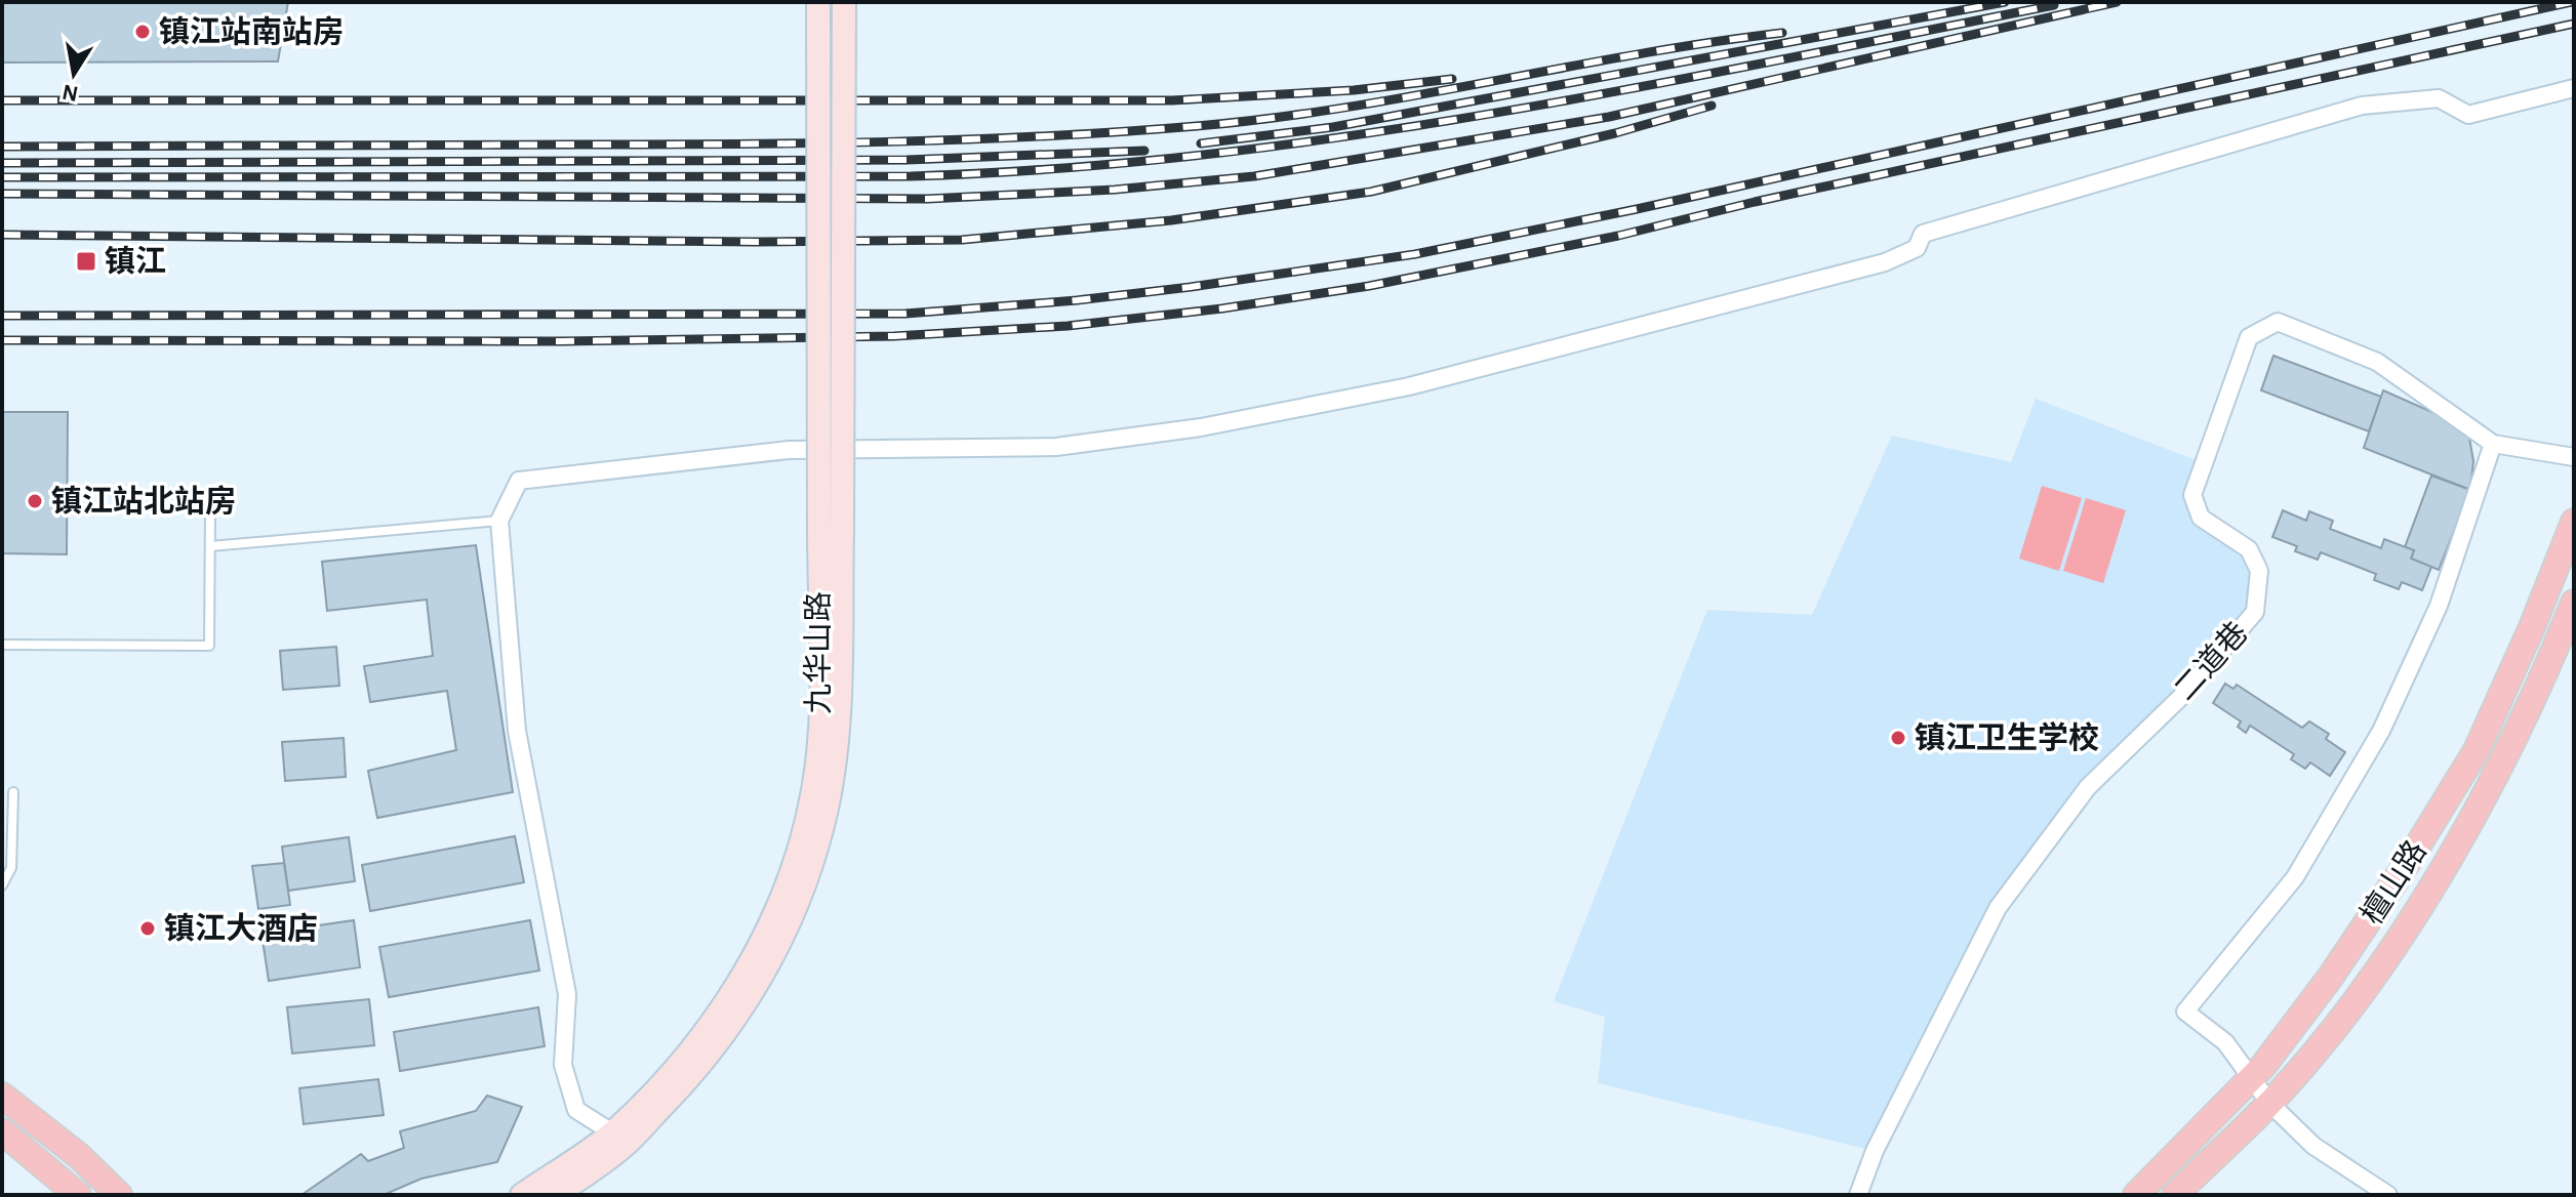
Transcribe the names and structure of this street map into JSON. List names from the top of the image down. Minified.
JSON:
{"streets":{"main road":["九华山路","檀山路"],"street":["二道巷"]},"places":{"other":["镇江站南站房","镇江站北站房","镇江卫生学校","镇江大酒店"],"transit":["镇江"]},"north":"bottom"}
